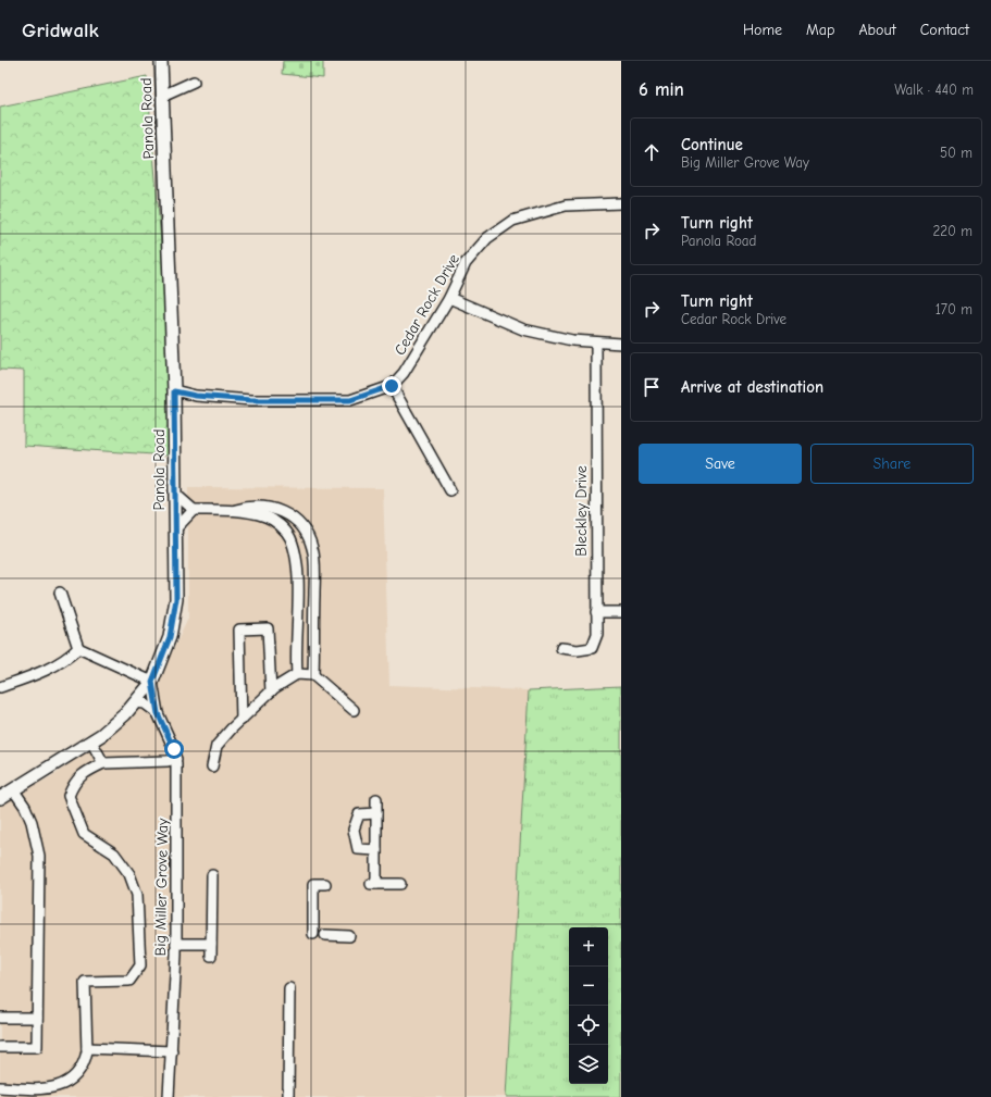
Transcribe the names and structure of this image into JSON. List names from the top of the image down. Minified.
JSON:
{"streets":{"main road":["Panola Road"],"street":["Cedar Rock Drive","Bleckley Drive","Big Miller Grove Way"]},"crossings":[["Panola Road","Big Miller Grove Way"]],"page":{"header":"Gridwalk","nav":["Home","Map","About","Contact"],"heading":["6 min","Walk · 440 m"],"list":[["Continue","Big Miller Grove Way","50 m"],["Turn right","Panola Road","220 m"],["Turn right","Cedar Rock Drive","170 m"],"Arrive at destination"],"buttons":["Save","Share"],"map_buttons":["+","−"]}}
